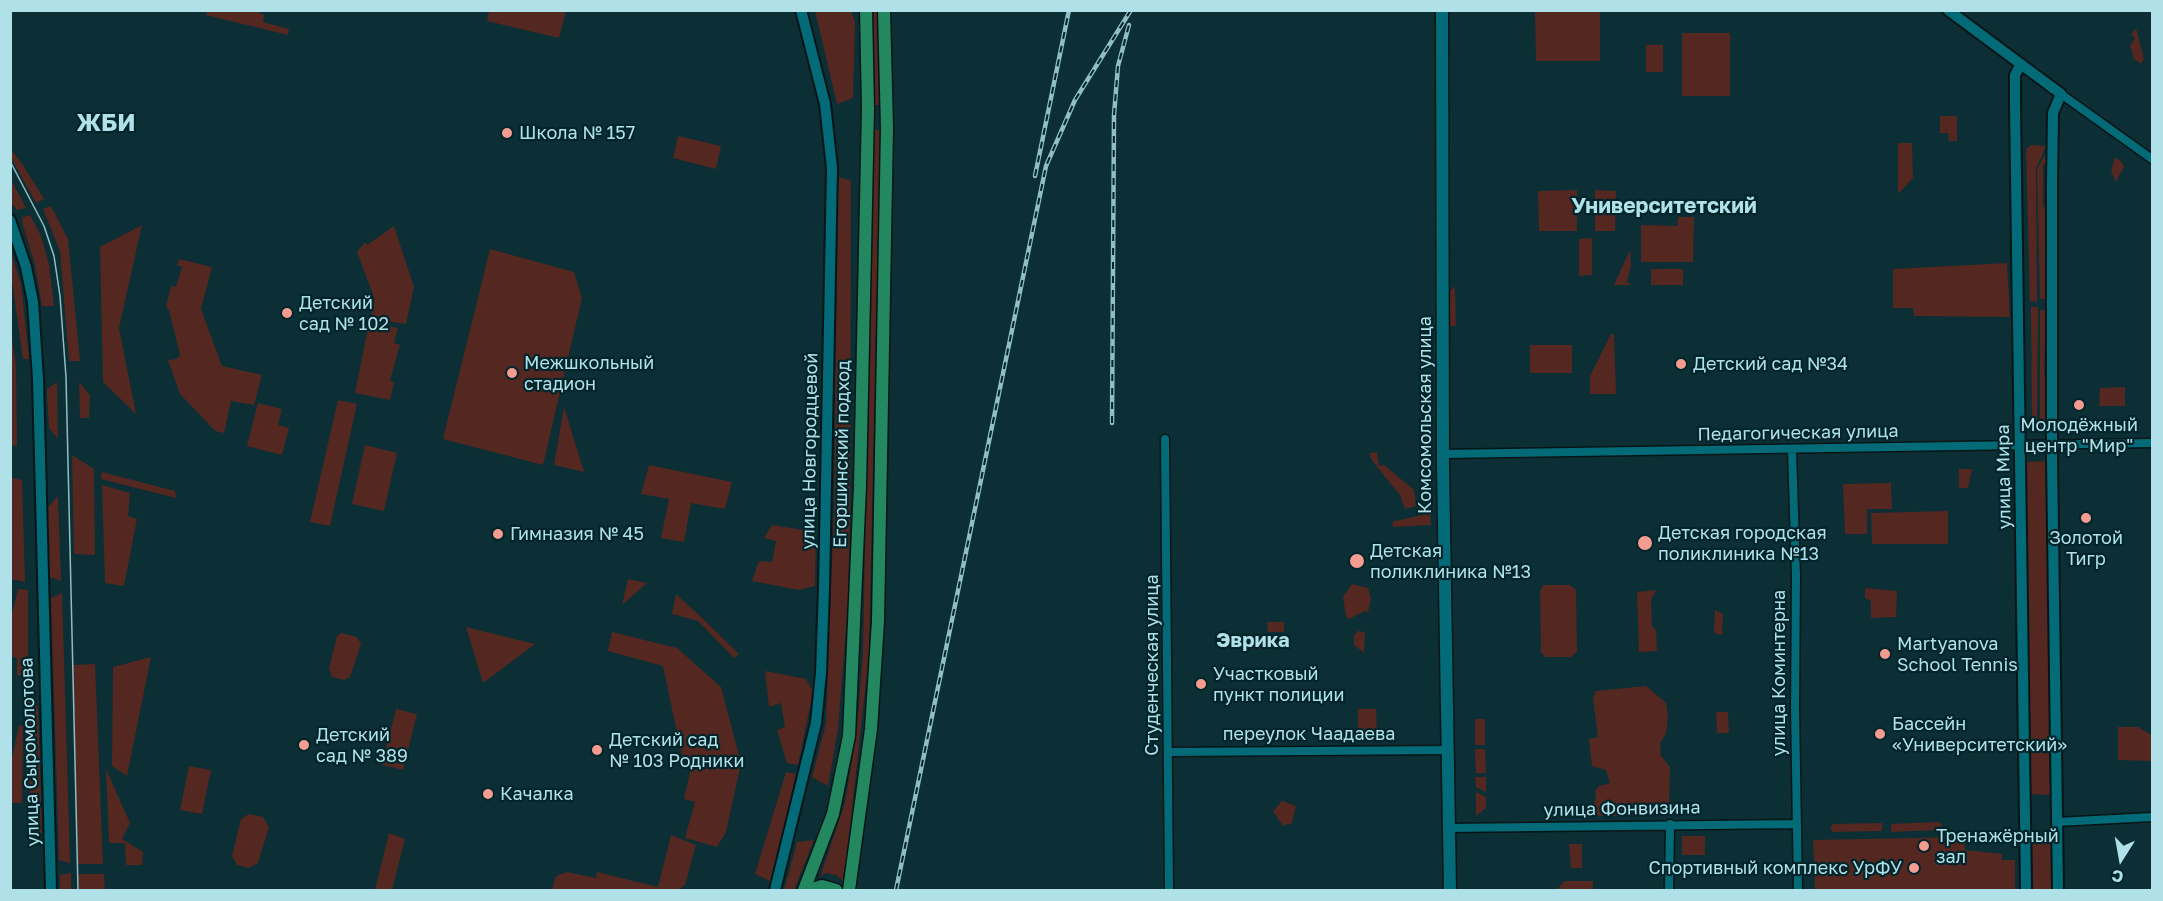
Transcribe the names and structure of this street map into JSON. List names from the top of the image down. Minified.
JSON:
{"streets":{"main road":["Комсомольская улица","Егоршинский подход"],"street":["Педагогическая улица","улица Новгородцевой","улица Мира","Студенческая улица","улица Коминтерна","переулок Чаадаева","улица Сыромолотова","улица Фонвизина"]},"crossings":[["Комсомольская улица","Педагогическая улица"],["Комсомольская улица","переулок Чаадаева"],["Комсомольская улица","улица Фонвизина"],["Педагогическая улица","улица Мира"],["Педагогическая улица","улица Коминтерна"],["Студенческая улица","переулок Чаадаева"],["улица Коминтерна","улица Фонвизина"]],"districts":["ЖБИ","Университетский","Эврика"],"places":["Школа № 157","Детский сад № 102","Детский сад №34","Межшкольный стадион","Молодёжный центр \"Мир\"","Золотой Тигр","Гимназия № 45","Детская городская поликлиника №13","Детская поликлиника №13","Martyanova School Tennis","Участковый пункт полиции","Бассейн «Университетский»","Детский сад № 389","Детский сад № 103 Родники","Качалка","Тренажёрный зал","Спортивный комплекс УрФУ"],"north":"bottom"}
